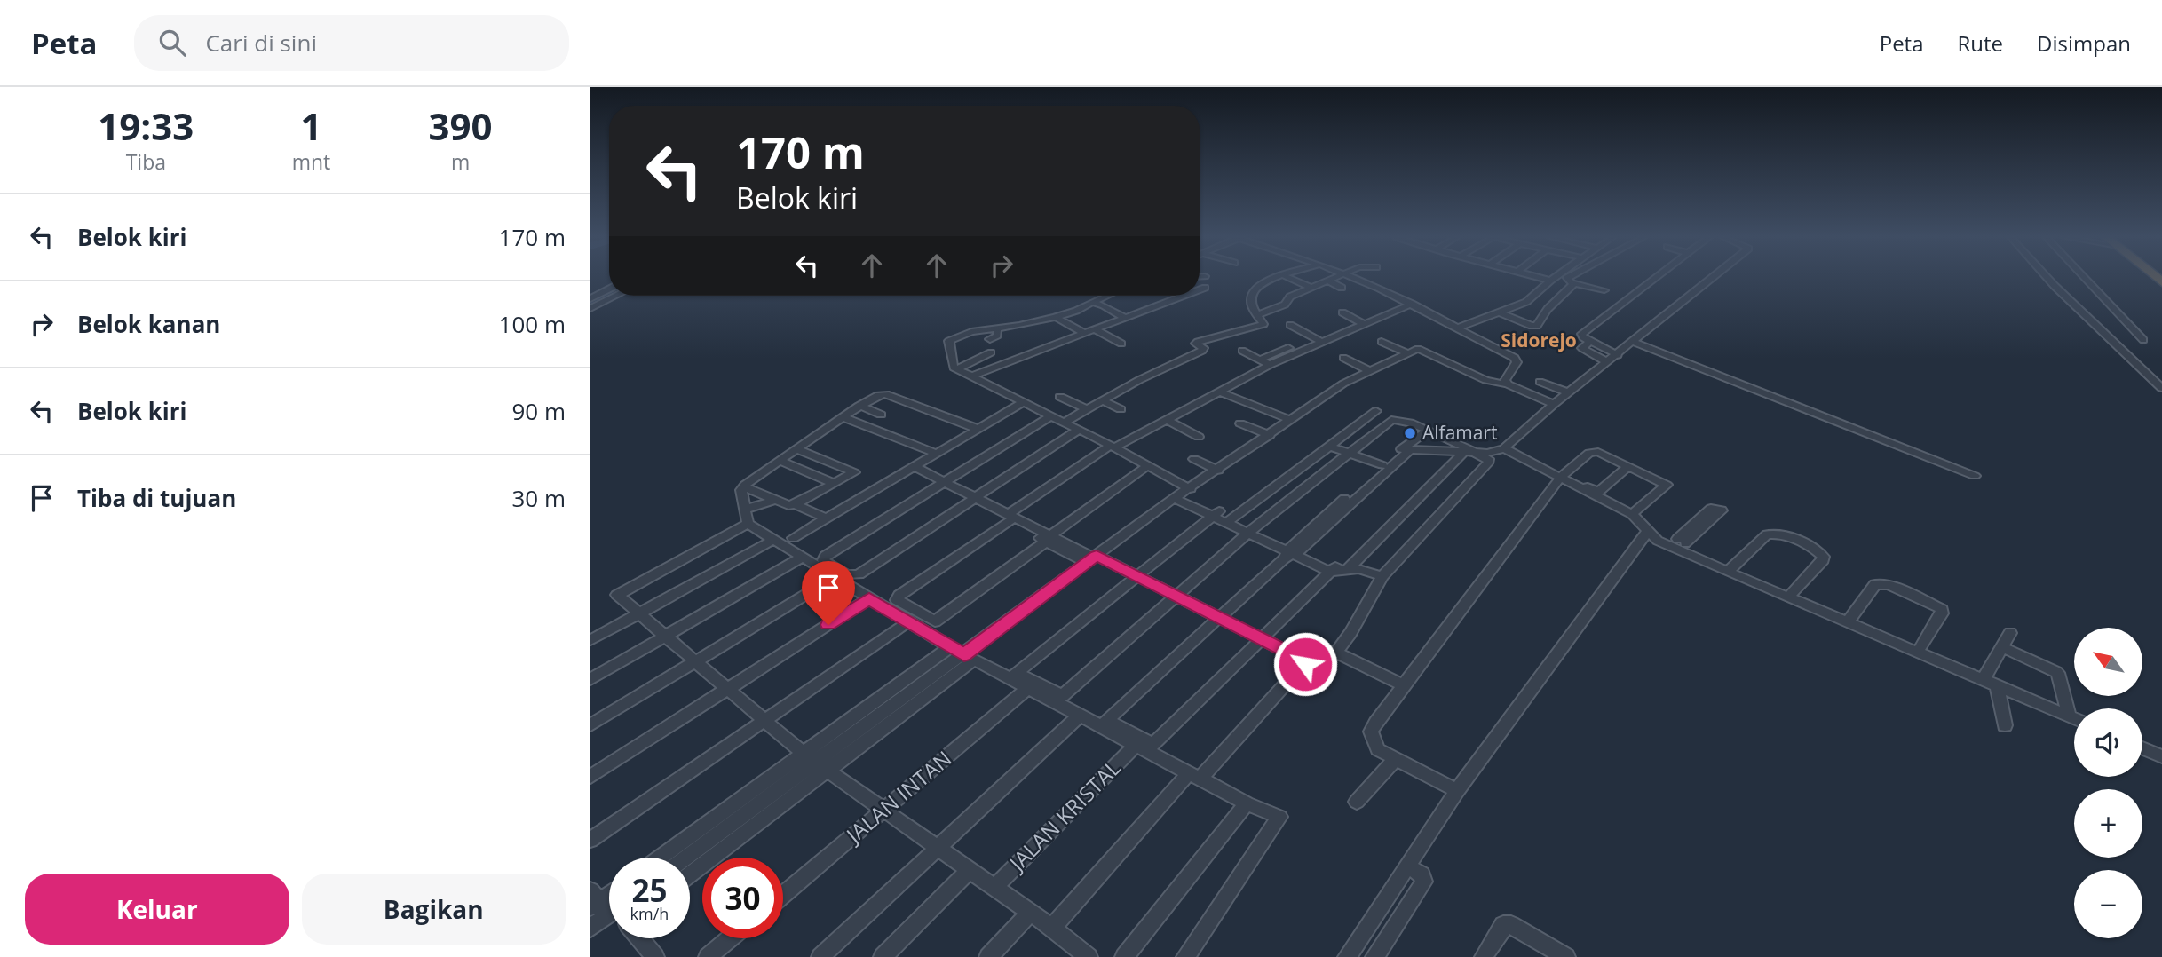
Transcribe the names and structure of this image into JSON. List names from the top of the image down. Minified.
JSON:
{"streets":{"street":["JALAN INTAN","JALAN KRISTAL"]},"districts":["Sidorejo"],"places":["Alfamart"],"north":"top left","page":{"header":"Peta","search":"Cari di sini","nav":["Peta","Rute","Disimpan"],"eta":["19:33","Tiba","1","mnt","390","m"],"turn":["170 m","Belok kiri"],"list":[{"name":"Belok kiri","value":"170 m"},{"name":"Belok kanan","value":"100 m"},{"name":"Belok kiri","value":"90 m"},{"name":"Tiba di tujuan","value":"30 m"}],"map_buttons":["+","−"],"speed":"25 km/h","limit":"30","buttons":["Keluar","Bagikan"]}}
